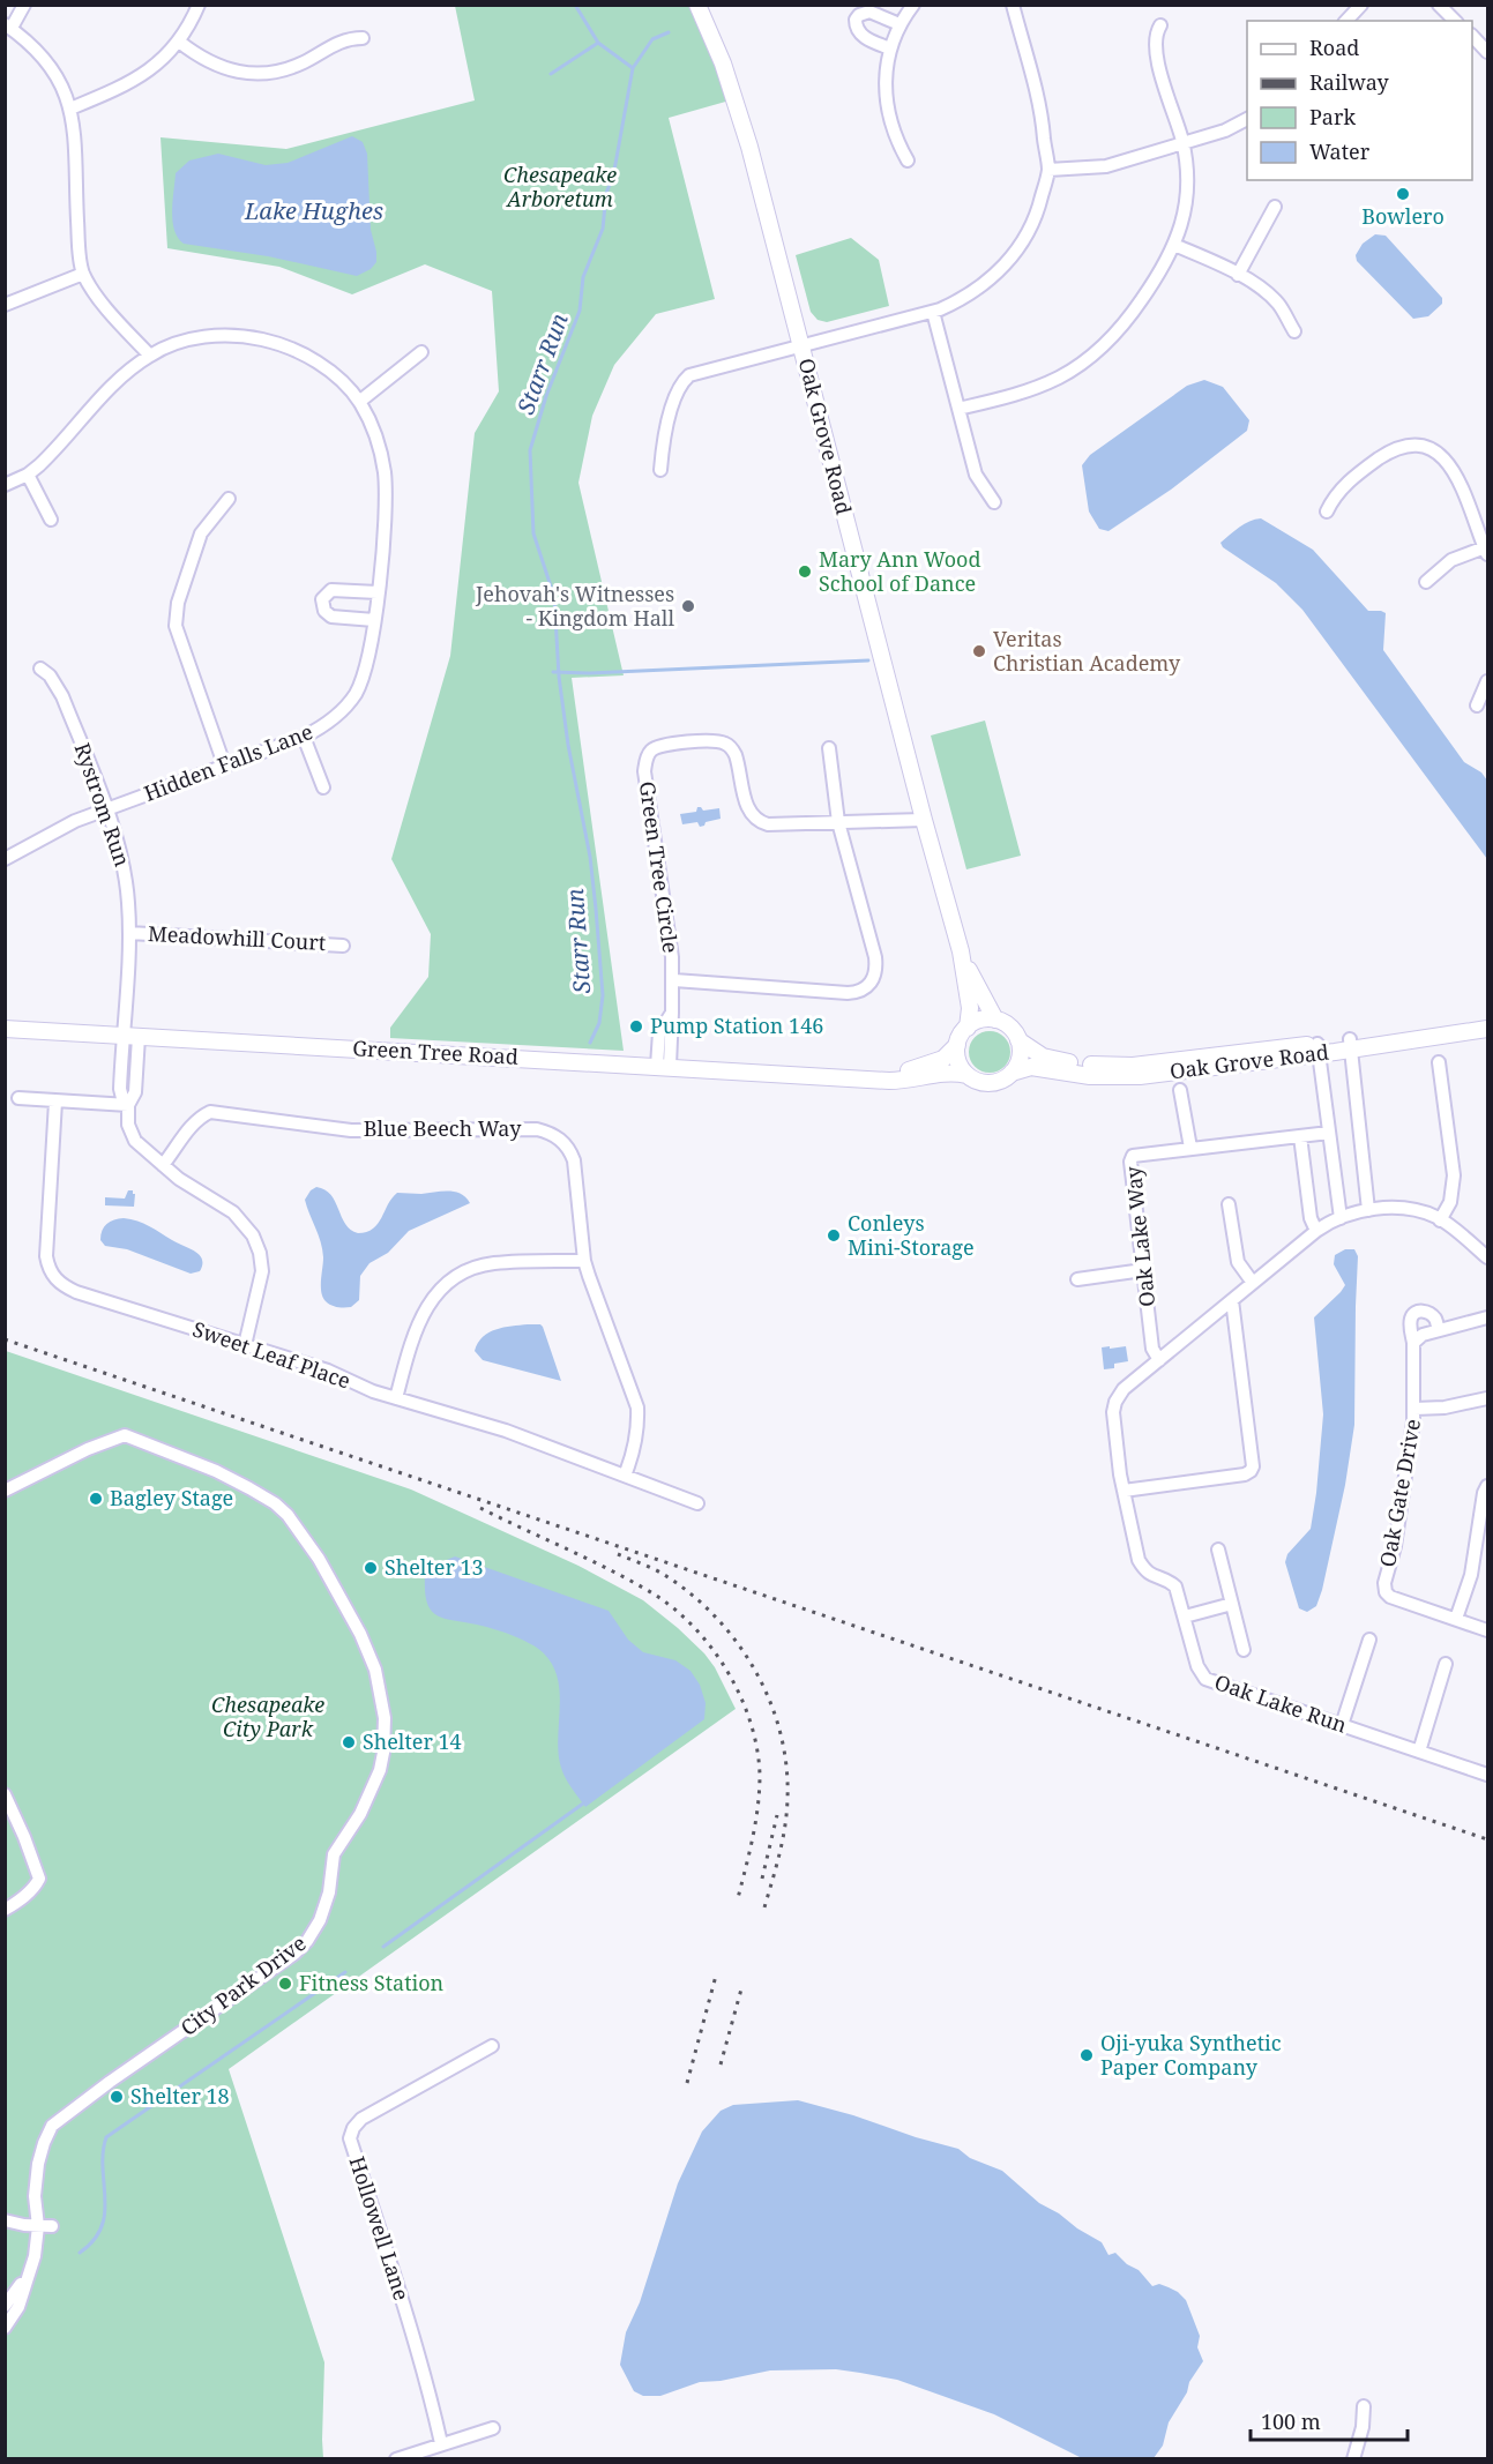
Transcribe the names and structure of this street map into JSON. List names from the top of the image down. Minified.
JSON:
{"streets":{"street":["Oak Grove Road","Hidden Falls Lane","Rystrom Run","Green Tree Circle","Meadowhill Court","Green Tree Road","Blue Beech Way","Oak Lake Way","Sweet Leaf Place","Oak Gate Drive","Oak Lake Run","City Park Drive","Hollowell Lane"]},"crossings":[["Oak Grove Road","Green Tree Circle"],["Oak Grove Road","Green Tree Road"],["Hidden Falls Lane","Rystrom Run"],["Rystrom Run","Meadowhill Court"],["Rystrom Run","Green Tree Road"],["Green Tree Circle","Green Tree Road"],["Blue Beech Way","Sweet Leaf Place"],["Oak Lake Way","Oak Lake Run"]],"water":["Lake Hughes","Starr Run"],"parks":["Chesapeake Arboretum","Chesapeake City Park"],"places":["Bowlero","Mary Ann Wood School of Dance","Jehovah's Witnesses - Kingdom Hall","Veritas Christian Academy","Pump Station 146","Conleys Mini-Storage","Bagley Stage","Shelter 13","Shelter 14","Fitness Station","Oji-yuka Synthetic Paper Company","Shelter 18"],"legend":["Road","Railway","Park","Water"],"scale_bar":"100 m"}
